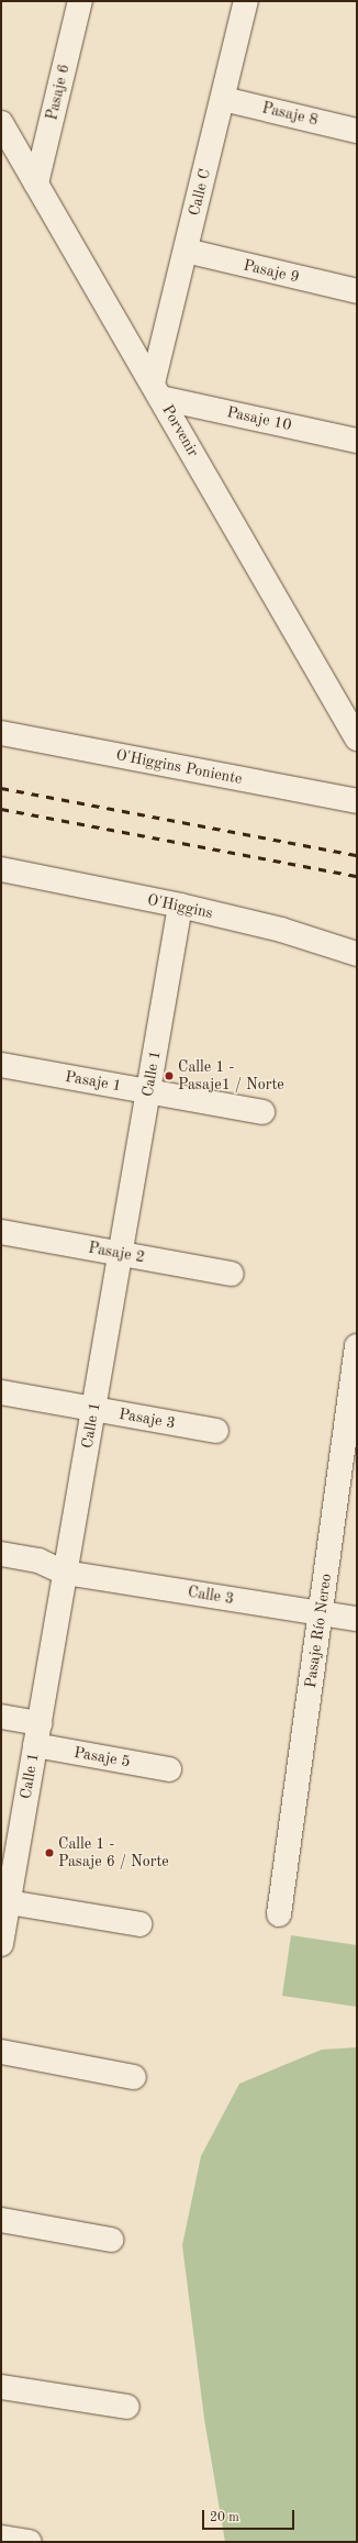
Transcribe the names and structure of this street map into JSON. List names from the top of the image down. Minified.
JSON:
{"streets":{"street":["Pasaje 6","Pasaje 8","Calle C","Pasaje 9","Pasaje 10","Porvenir","O'Higgins Poniente","O'Higgins","Calle 1","Pasaje 1","Pasaje 2","Pasaje 3","Calle 3","Pasaje Río Nereo","Pasaje 5"]},"crossings":[["Pasaje 6","Porvenir"],["Pasaje 8","Calle C"],["Calle C","Pasaje 9"],["Calle C","Pasaje 10"],["Calle C","Porvenir"],["Pasaje 10","Porvenir"],["O'Higgins","Calle 1"],["Calle 1","Pasaje 1"],["Calle 1","Pasaje 2"],["Calle 1","Pasaje 3"],["Calle 1","Calle 3"],["Calle 1","Pasaje 5"],["Calle 3","Pasaje Río Nereo"]],"places":["Calle 1 - Pasaje1 / Norte","Calle 1 - Pasaje 6 / Norte"],"scale_bar":"20 m"}
